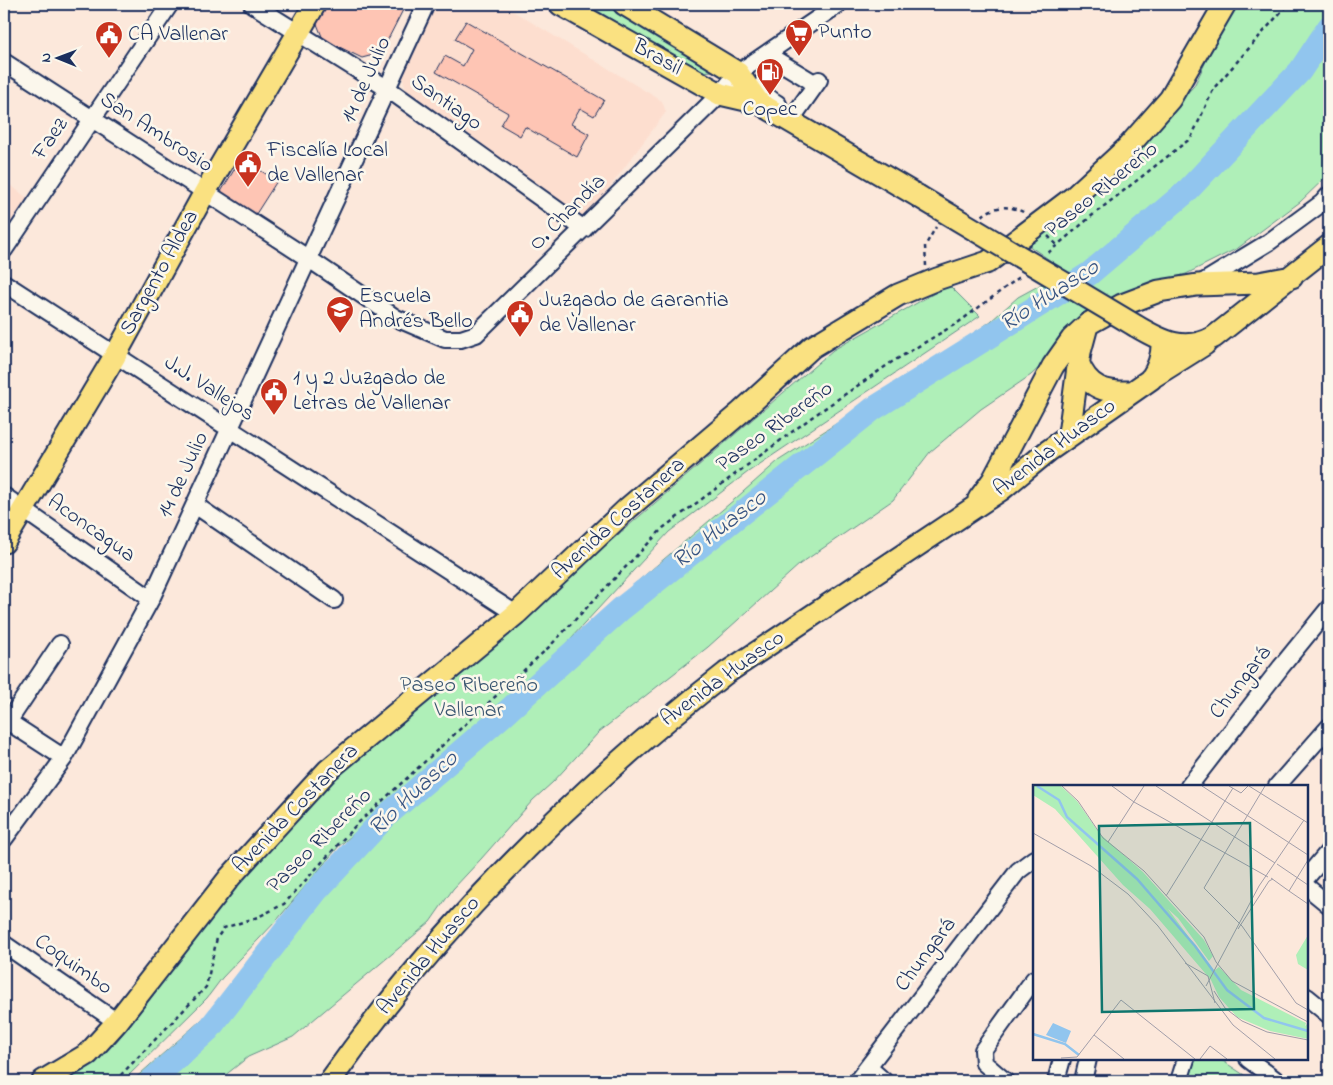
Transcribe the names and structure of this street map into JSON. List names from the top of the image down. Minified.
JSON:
{"streets":{"main road":["Brasil","Sargento Aldea","Avenida Huasco","Avenida Costanera"],"street":["14 de Julio","Santiago","San Ambrosio","Faez","O. Chandía","J.J. Vallejos","Aconcagua","Chungará","Coquimbo"],"path":["Paseo Ribereño"]},"crossings":[["Brasil","O. Chandía"],["Brasil","Avenida Huasco"],["14 de Julio","Santiago"],["14 de Julio","San Ambrosio"],["14 de Julio","O. Chandía"],["14 de Julio","J.J. Vallejos"],["14 de Julio","Aconcagua"],["Santiago","O. Chandía"],["Santiago","Sargento Aldea"],["San Ambrosio","Faez"],["San Ambrosio","O. Chandía"],["San Ambrosio","Sargento Aldea"],["Sargento Aldea","J.J. Vallejos"],["Sargento Aldea","Aconcagua"],["J.J. Vallejos","Avenida Costanera"],["Avenida Costanera","Coquimbo"]],"water":["Río Huasco"],"parks":["Paseo Ribereño Vallenar"],"places":{"supermarket":["Punto"],"public building":["CA Vallenar","Fiscalía Local de Vallenar","Juzgado de Garantia de Vallenar","1 y 2 Juzgado de Letras de Vallenar"],"fuel station":["Copec"],"school or university":["Escuela Andrés Bello"]},"north":"left"}
